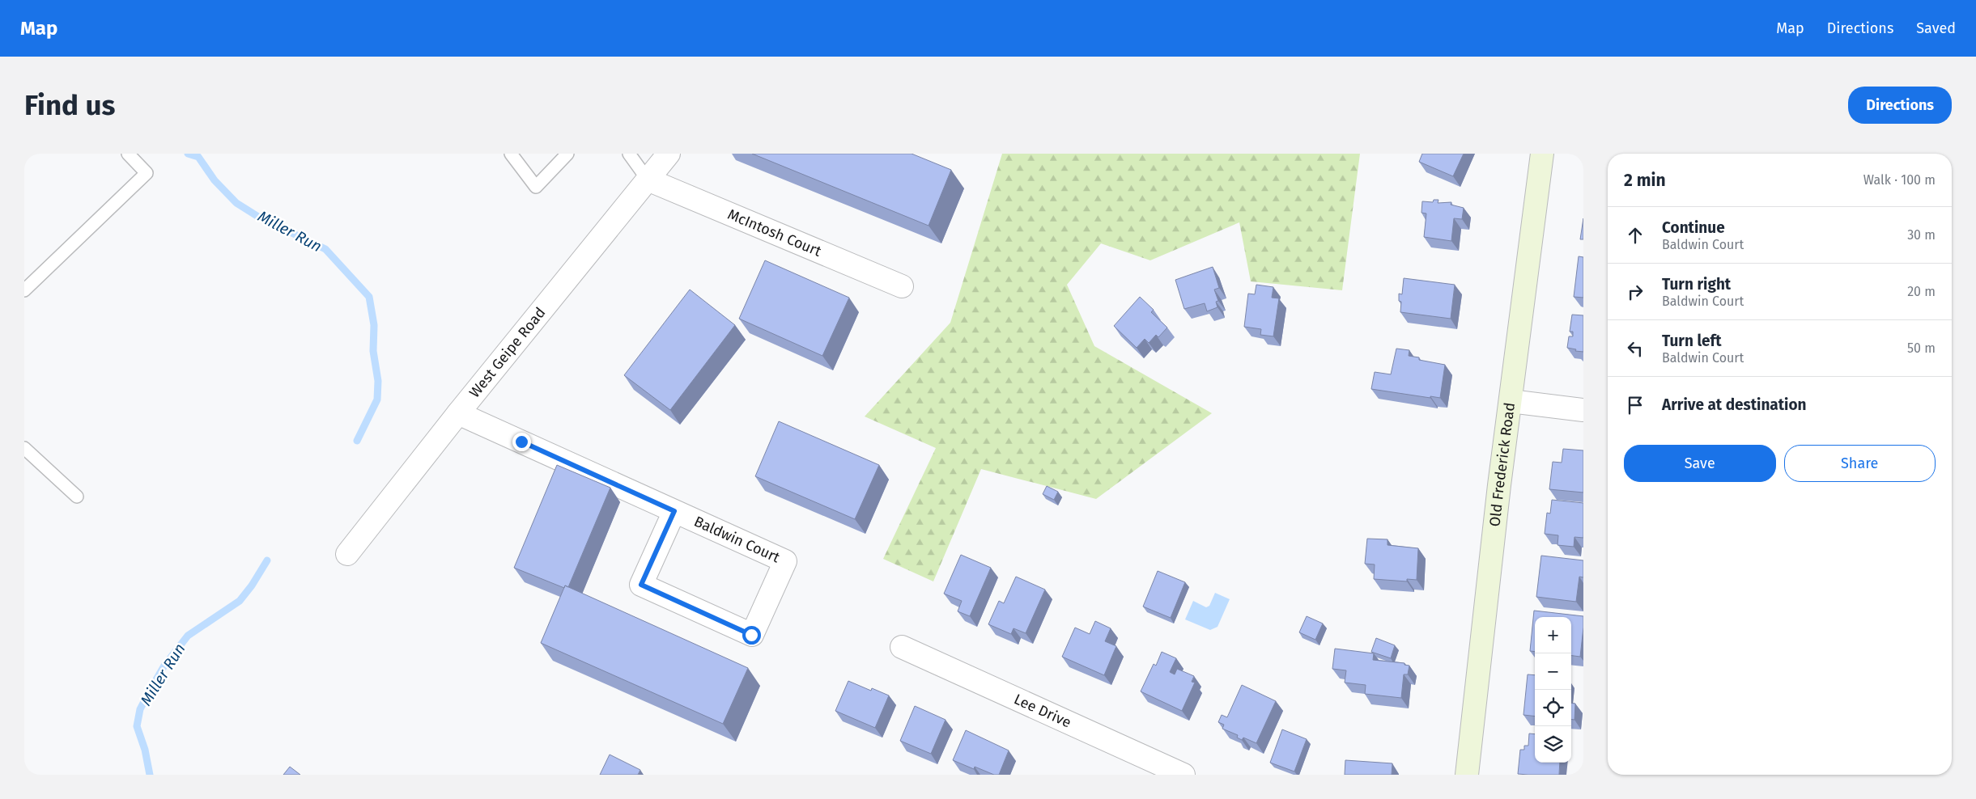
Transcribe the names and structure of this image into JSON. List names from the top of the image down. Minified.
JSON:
{"streets":{"street":["McIntosh Court","West Geipe Road","Old Frederick Road","Baldwin Court","Lee Drive"]},"crossings":[["McIntosh Court","West Geipe Road"],["West Geipe Road","Baldwin Court"]],"water":["Miller Run"],"page":{"header":"Map","nav":["Map","Directions","Saved"],"buttons":["Directions",["Save","Share"]],"title":"Find us","heading":["2 min","Walk · 100 m"],"list":[["Continue","Baldwin Court","30 m"],["Turn right","Baldwin Court","20 m"],["Turn left","Baldwin Court","50 m"],"Arrive at destination"],"map_buttons":["+","−"]}}
